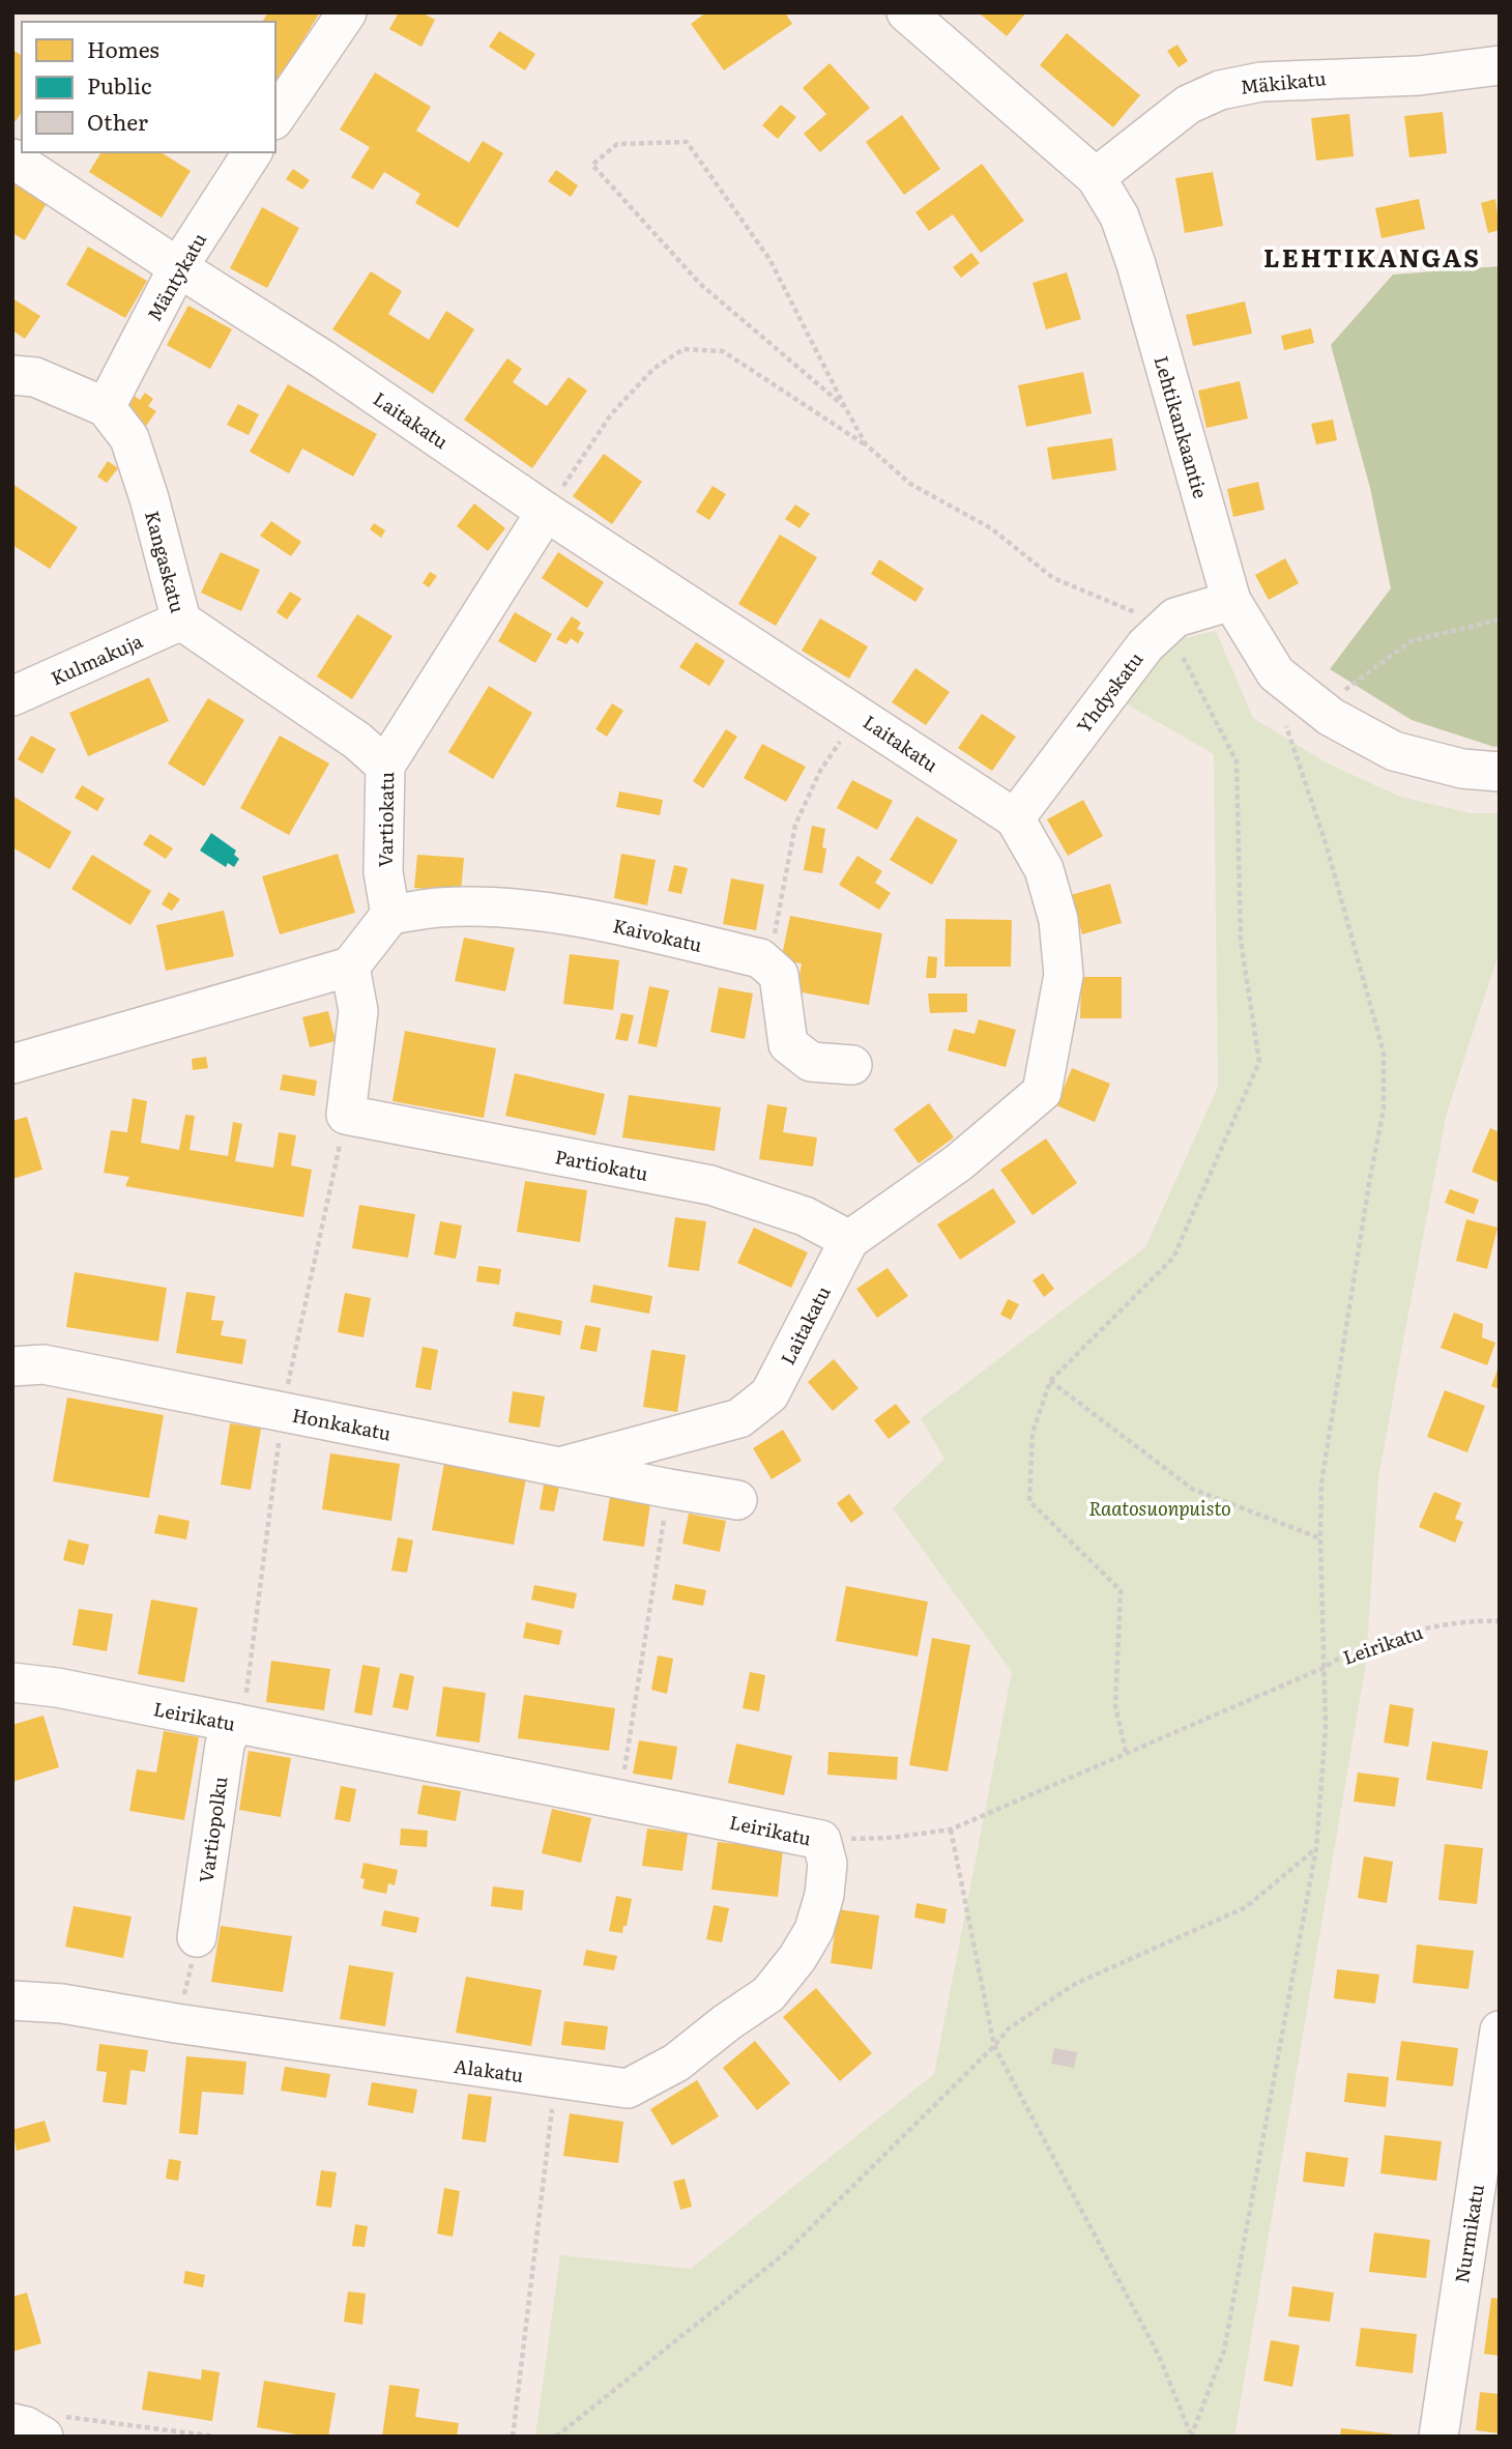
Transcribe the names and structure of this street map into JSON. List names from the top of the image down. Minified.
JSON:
{"streets":{"street":["Mäkikatu","Mäntykatu","Laitakatu","Lehtikankaantie","Kangaskatu","Kulmakuja","Yhdyskatu","Vartiokatu","Kaivokatu","Partiokatu","Honkakatu","Leirikatu","Vartiopolku","Alakatu","Nurmikatu"]},"crossings":[["Mäkikatu","Lehtikankaantie"],["Mäntykatu","Laitakatu"],["Mäntykatu","Kangaskatu"],["Laitakatu","Yhdyskatu"],["Laitakatu","Vartiokatu"],["Laitakatu","Partiokatu"],["Laitakatu","Honkakatu"],["Lehtikankaantie","Yhdyskatu"],["Kangaskatu","Kulmakuja"],["Kangaskatu","Vartiokatu"],["Vartiokatu","Kaivokatu"],["Leirikatu","Vartiopolku"],["Leirikatu","Alakatu"]],"districts":["LEHTIKANGAS"],"parks":["Raatosuonpuisto"],"legend":["Homes","Public","Other"]}
